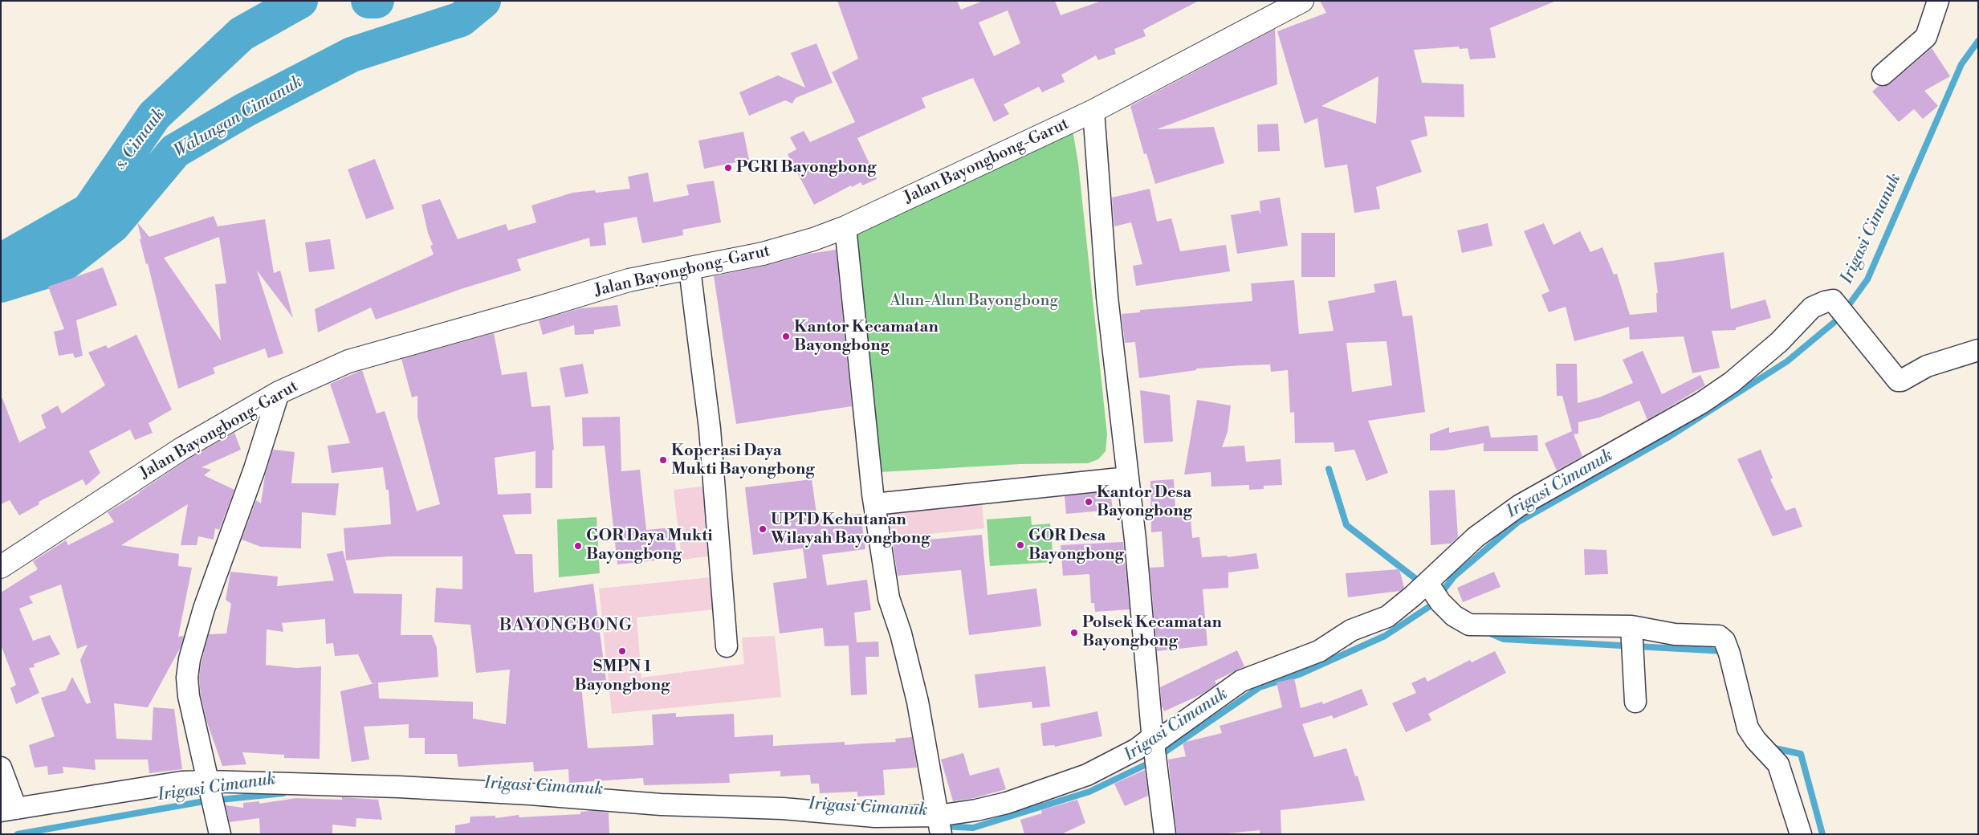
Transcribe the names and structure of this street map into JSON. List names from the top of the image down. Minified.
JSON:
{"streets":{"main road":["Jalan Bayongbong-Garut"]},"districts":["BAYONGBONG"],"water":["Walungan Cimanuk","s. Cimauk","Irigasi Cimanuk"],"parks":["Alun-Alun Bayongbong"],"places":["PGRI Bayongbong","Kantor Kecamatan Bayongbong","Koperasi Daya Mukti Bayongbong","Kantor Desa Bayongbong","UPTD Kehutanan Wilayah Bayongbong","GOR Desa Bayongbong","GOR Daya Mukti Bayongbong","Polsek Kecamatan Bayongbong","SMPN 1 Bayongbong"]}
